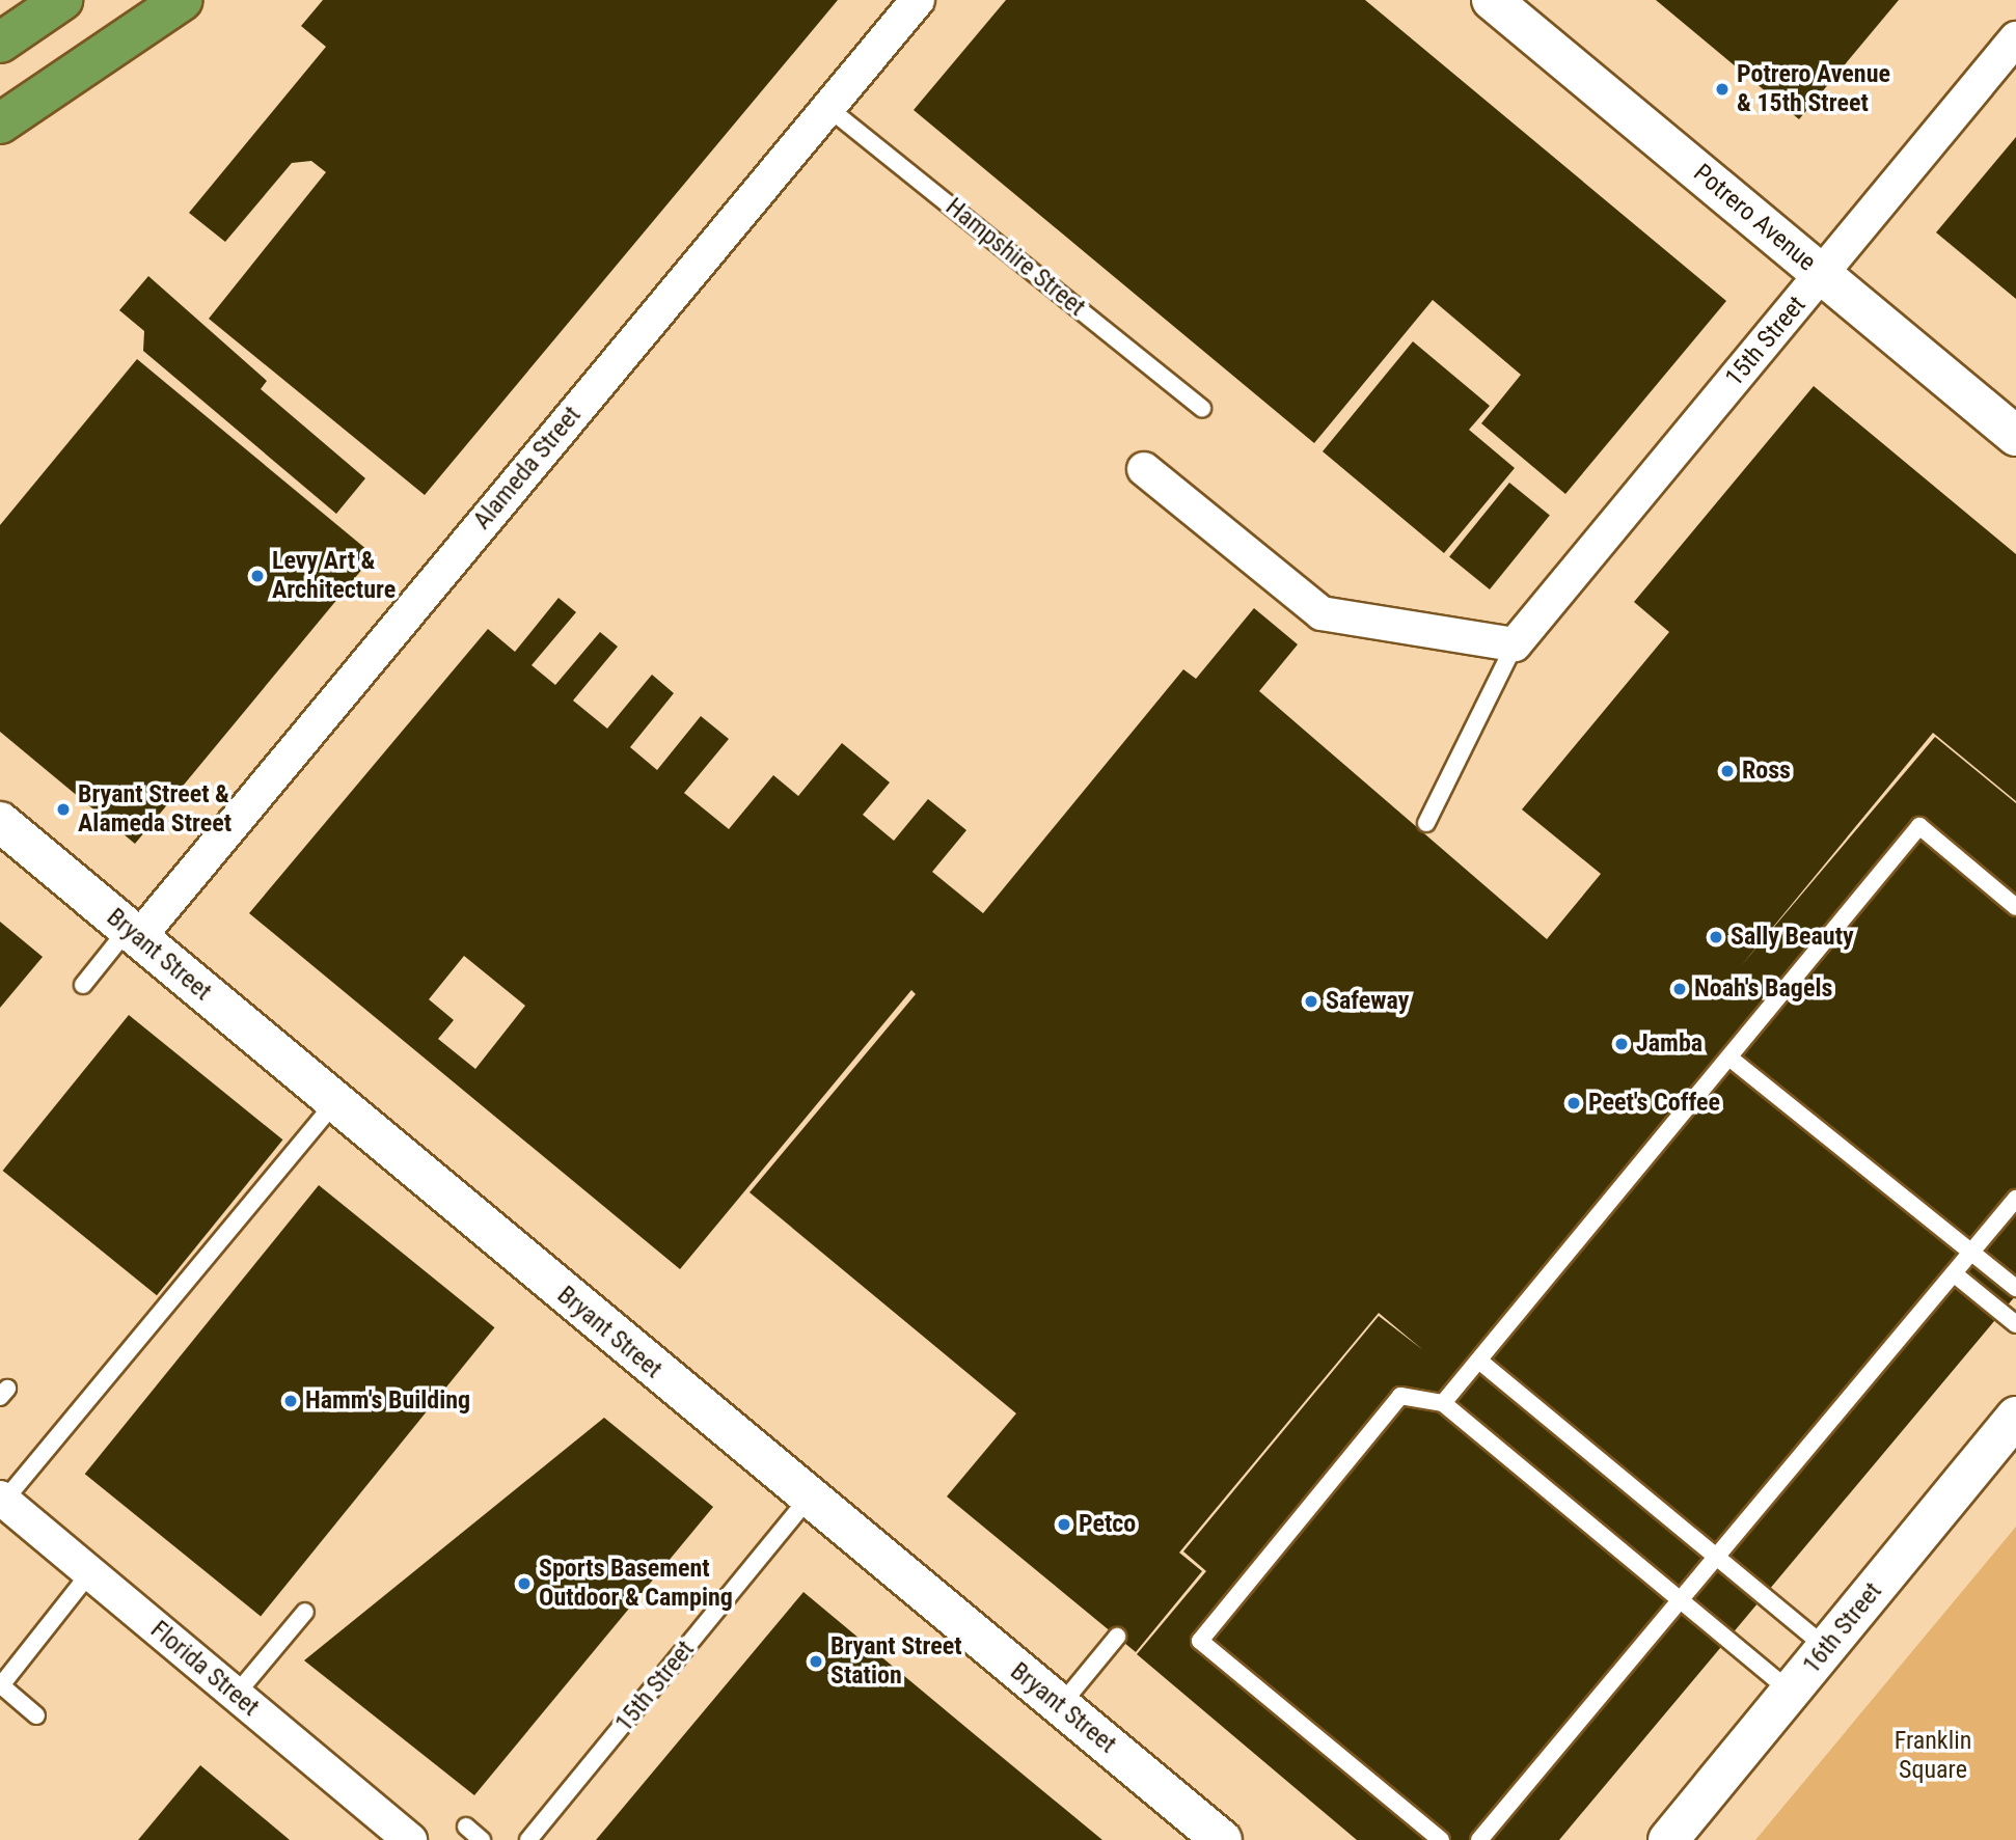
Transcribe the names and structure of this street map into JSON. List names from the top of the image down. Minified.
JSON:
{"streets":{"street":["Potrero Avenue","15th Street","Alameda Street","Bryant Street","16th Street","Florida Street"],"lane":["Hampshire Street"]},"crossings":[["Potrero Avenue","15th Street"],["Hampshire Street","Alameda Street"],["15th Street","Bryant Street"],["Alameda Street","Bryant Street"]],"parks":["Franklin Square"],"places":["Potrero Avenue & 15th Street","Levy Art & Architecture","Ross","Bryant Street & Alameda Street","Sally Beauty","Noah's Bagels","Safeway","Jamba","Peet's Coffee","Hamm's Building","Petco","Sports Basement Outdoor & Camping","Bryant Street Station"]}
